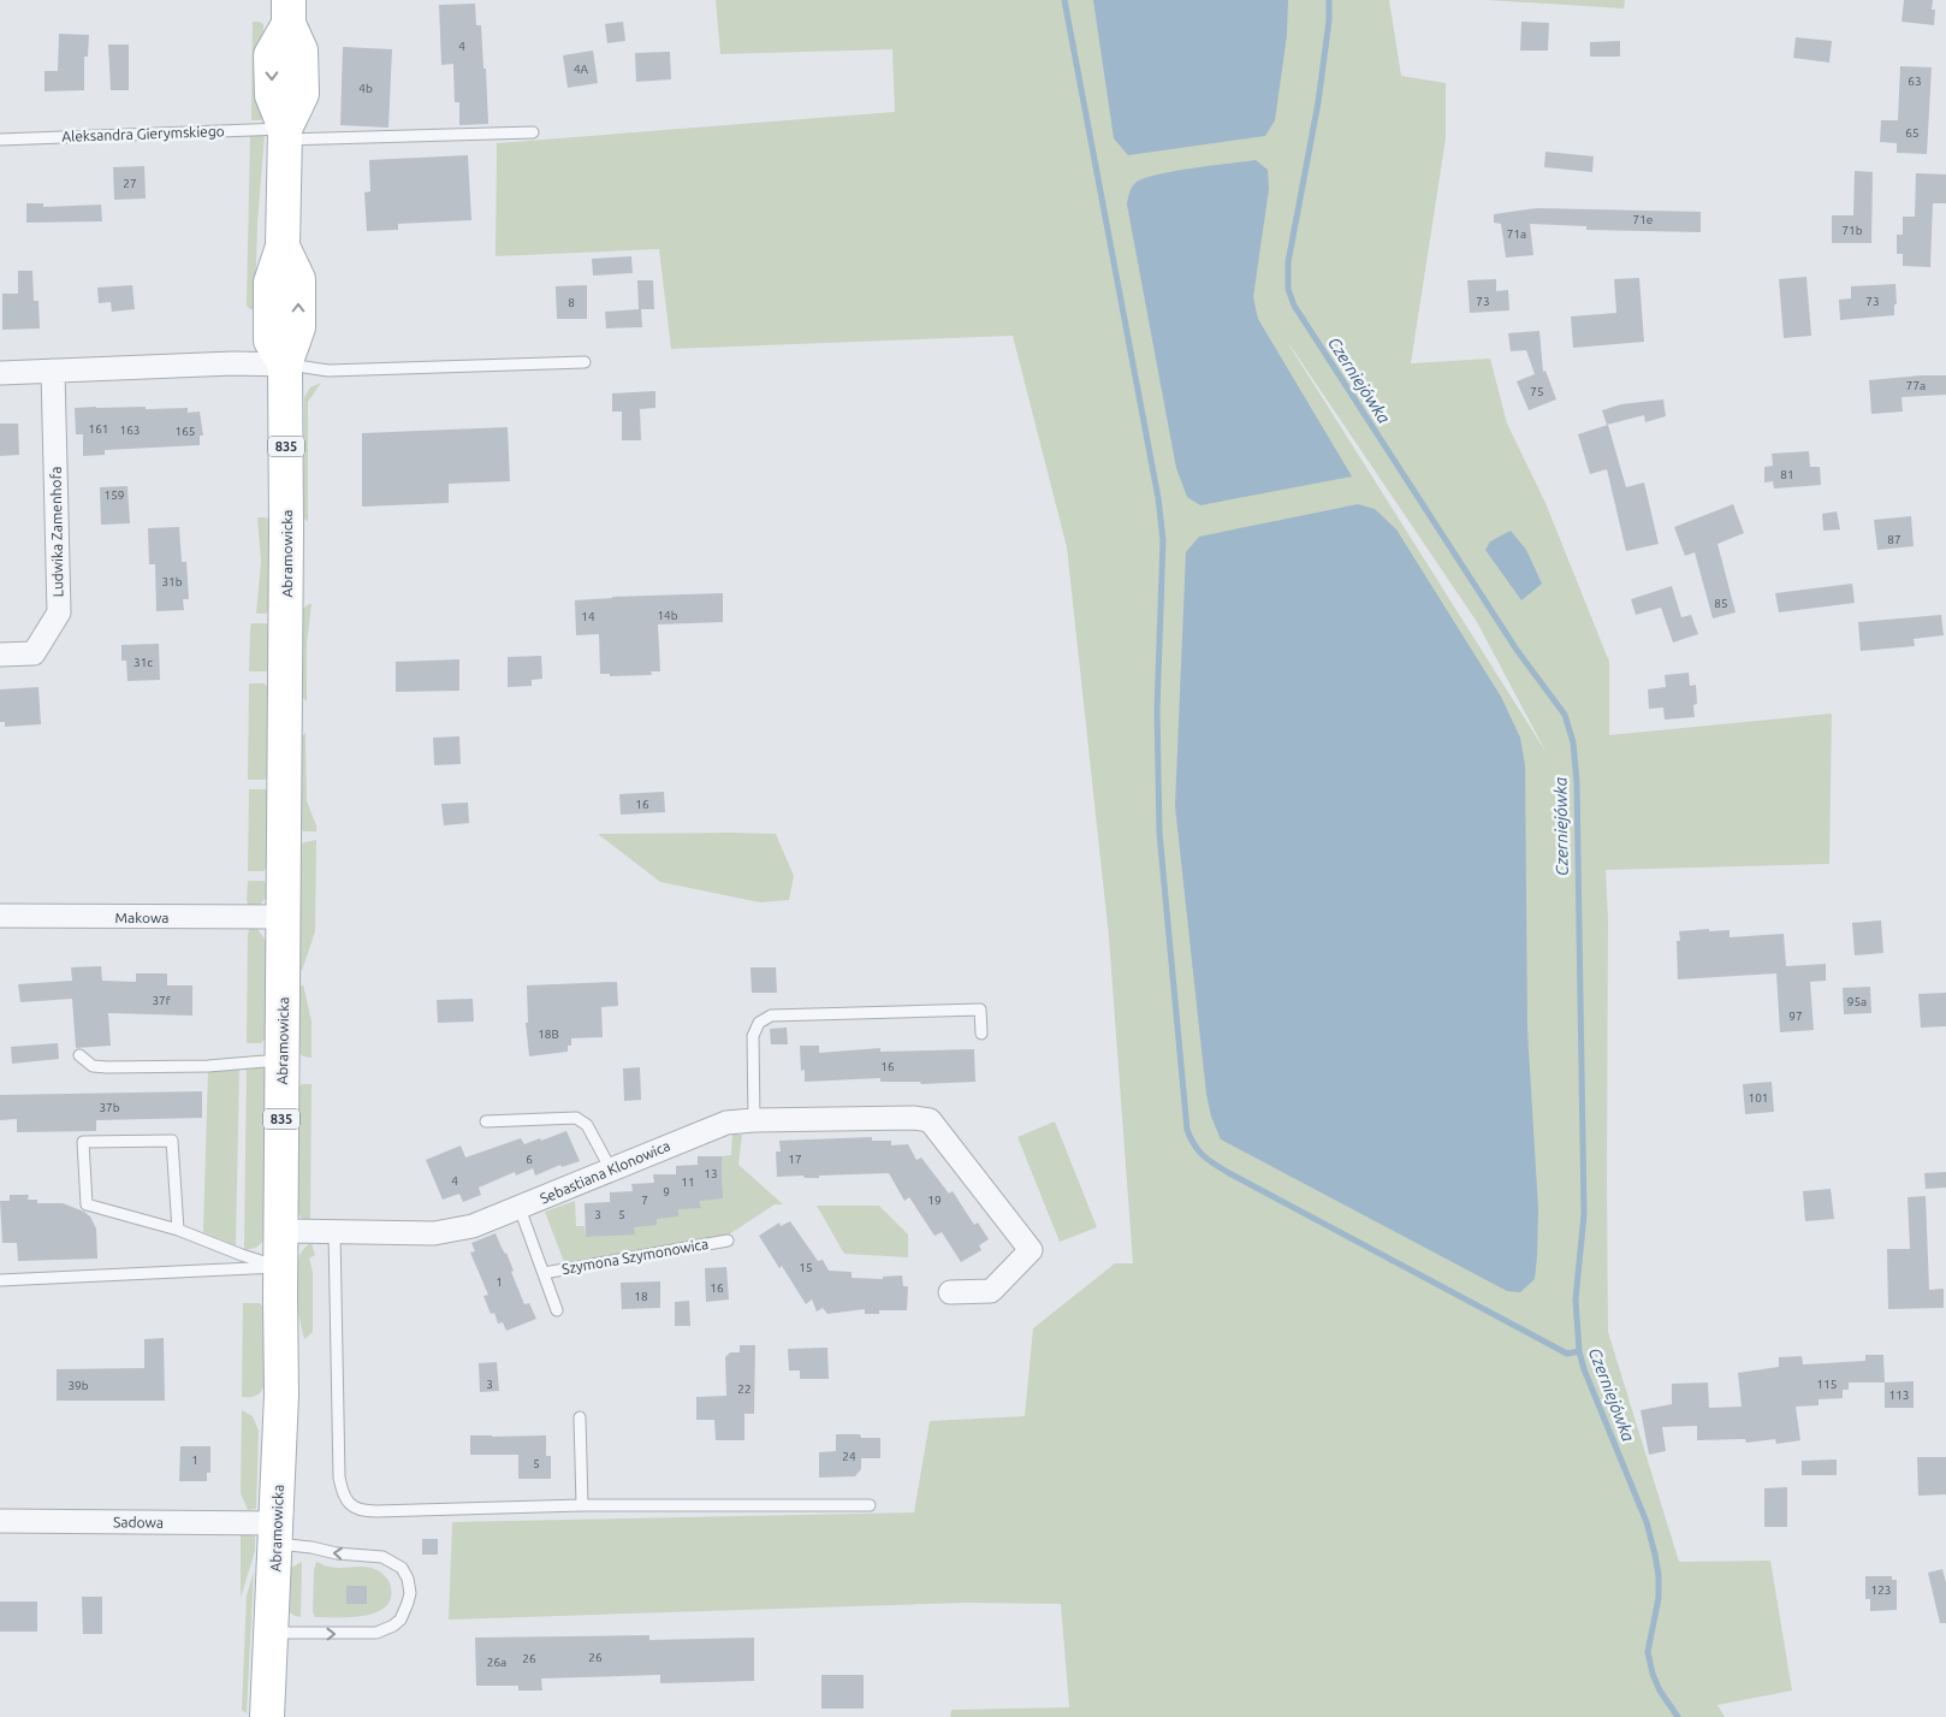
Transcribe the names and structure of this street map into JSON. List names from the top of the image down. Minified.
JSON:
{"streets":{"main road":["835","Abramowicka"],"street":["Ludwika Zamenhofa","Makowa","Sebastiana Klonowica","Sadowa"],"lane":["Aleksandra Gierymskiego","Szymona Szymonowica"]},"crossings":[["Aleksandra Gierymskiego","Abramowicka"],["Abramowicka","Makowa"],["Abramowicka","Sebastiana Klonowica"],["Abramowicka","Sadowa"],["Sebastiana Klonowica","Szymona Szymonowica"]],"water":["Czerniejówka"],"house_numbers":["4","4A","63","4b","65","27","71e","71b","71a","73","73","8","77a","75","161","163","165","81","159","87","31b","85","14b","14","31c","16","37f","95a","97","18B","16","101","37b","6","17","13","4","11","9","7","19","3","5","15","1","16","18","3","115","39b","22","113","24","1","5","123","26","26","26a"]}
